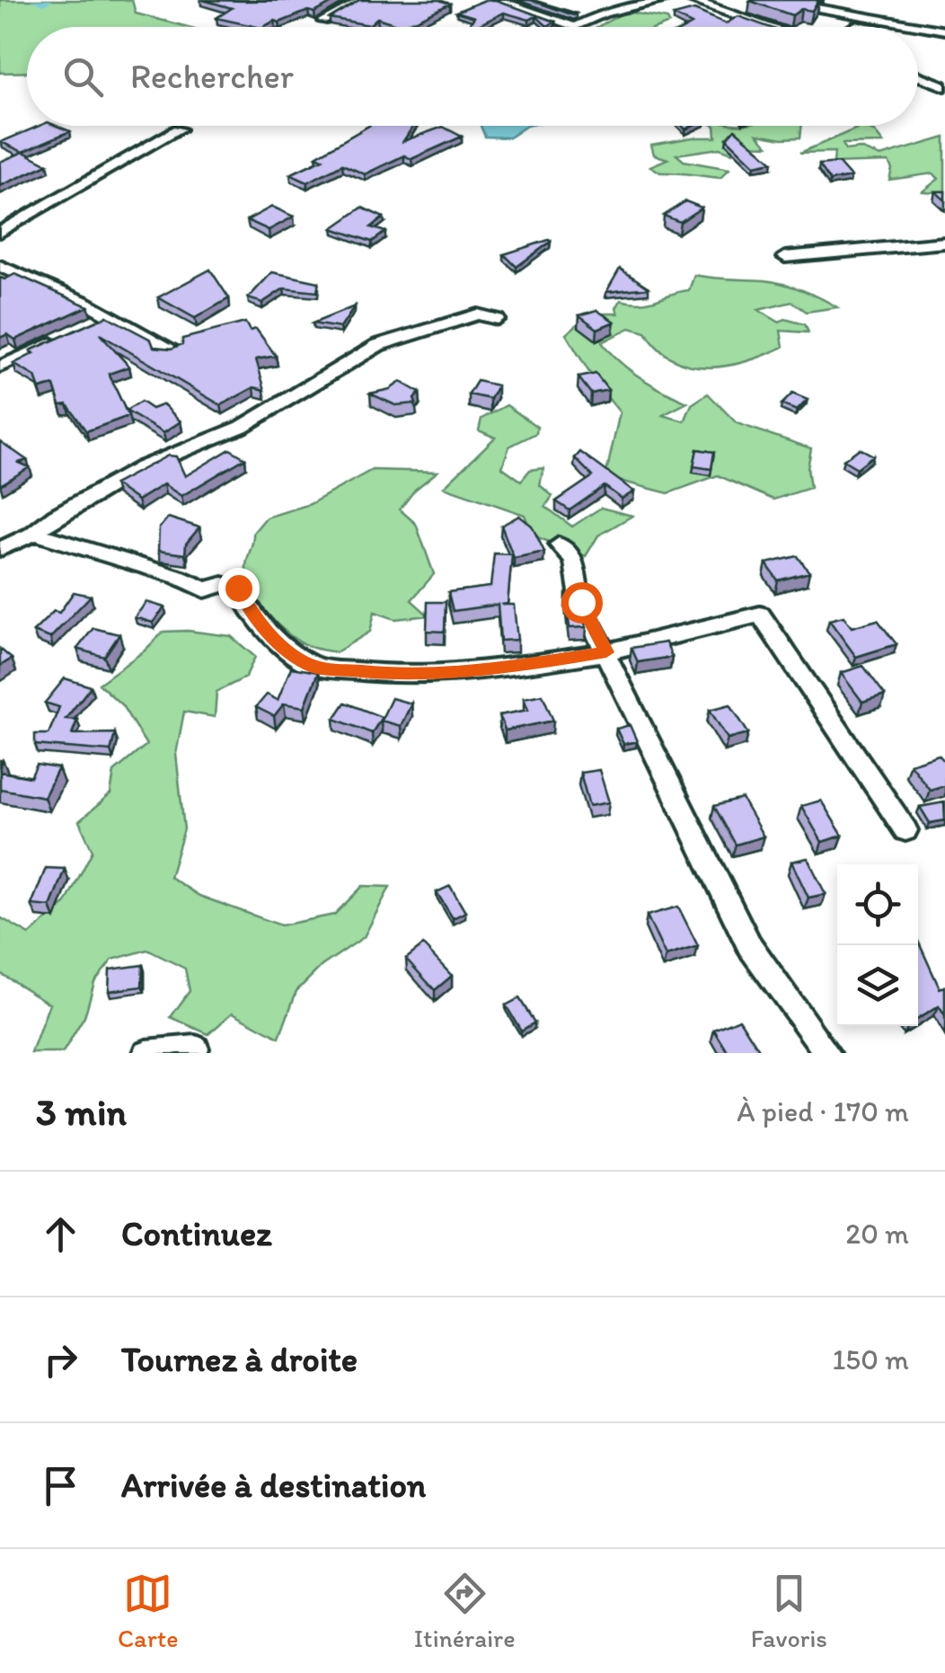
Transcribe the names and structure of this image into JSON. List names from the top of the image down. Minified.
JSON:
{"page":{"search":"Rechercher","heading":["3 min","À pied · 170 m"],"list":[["Continuez","20 m"],["Tournez à droite","150 m"],"Arrivée à destination"],"nav":["Carte","Itinéraire","Favoris"]}}
